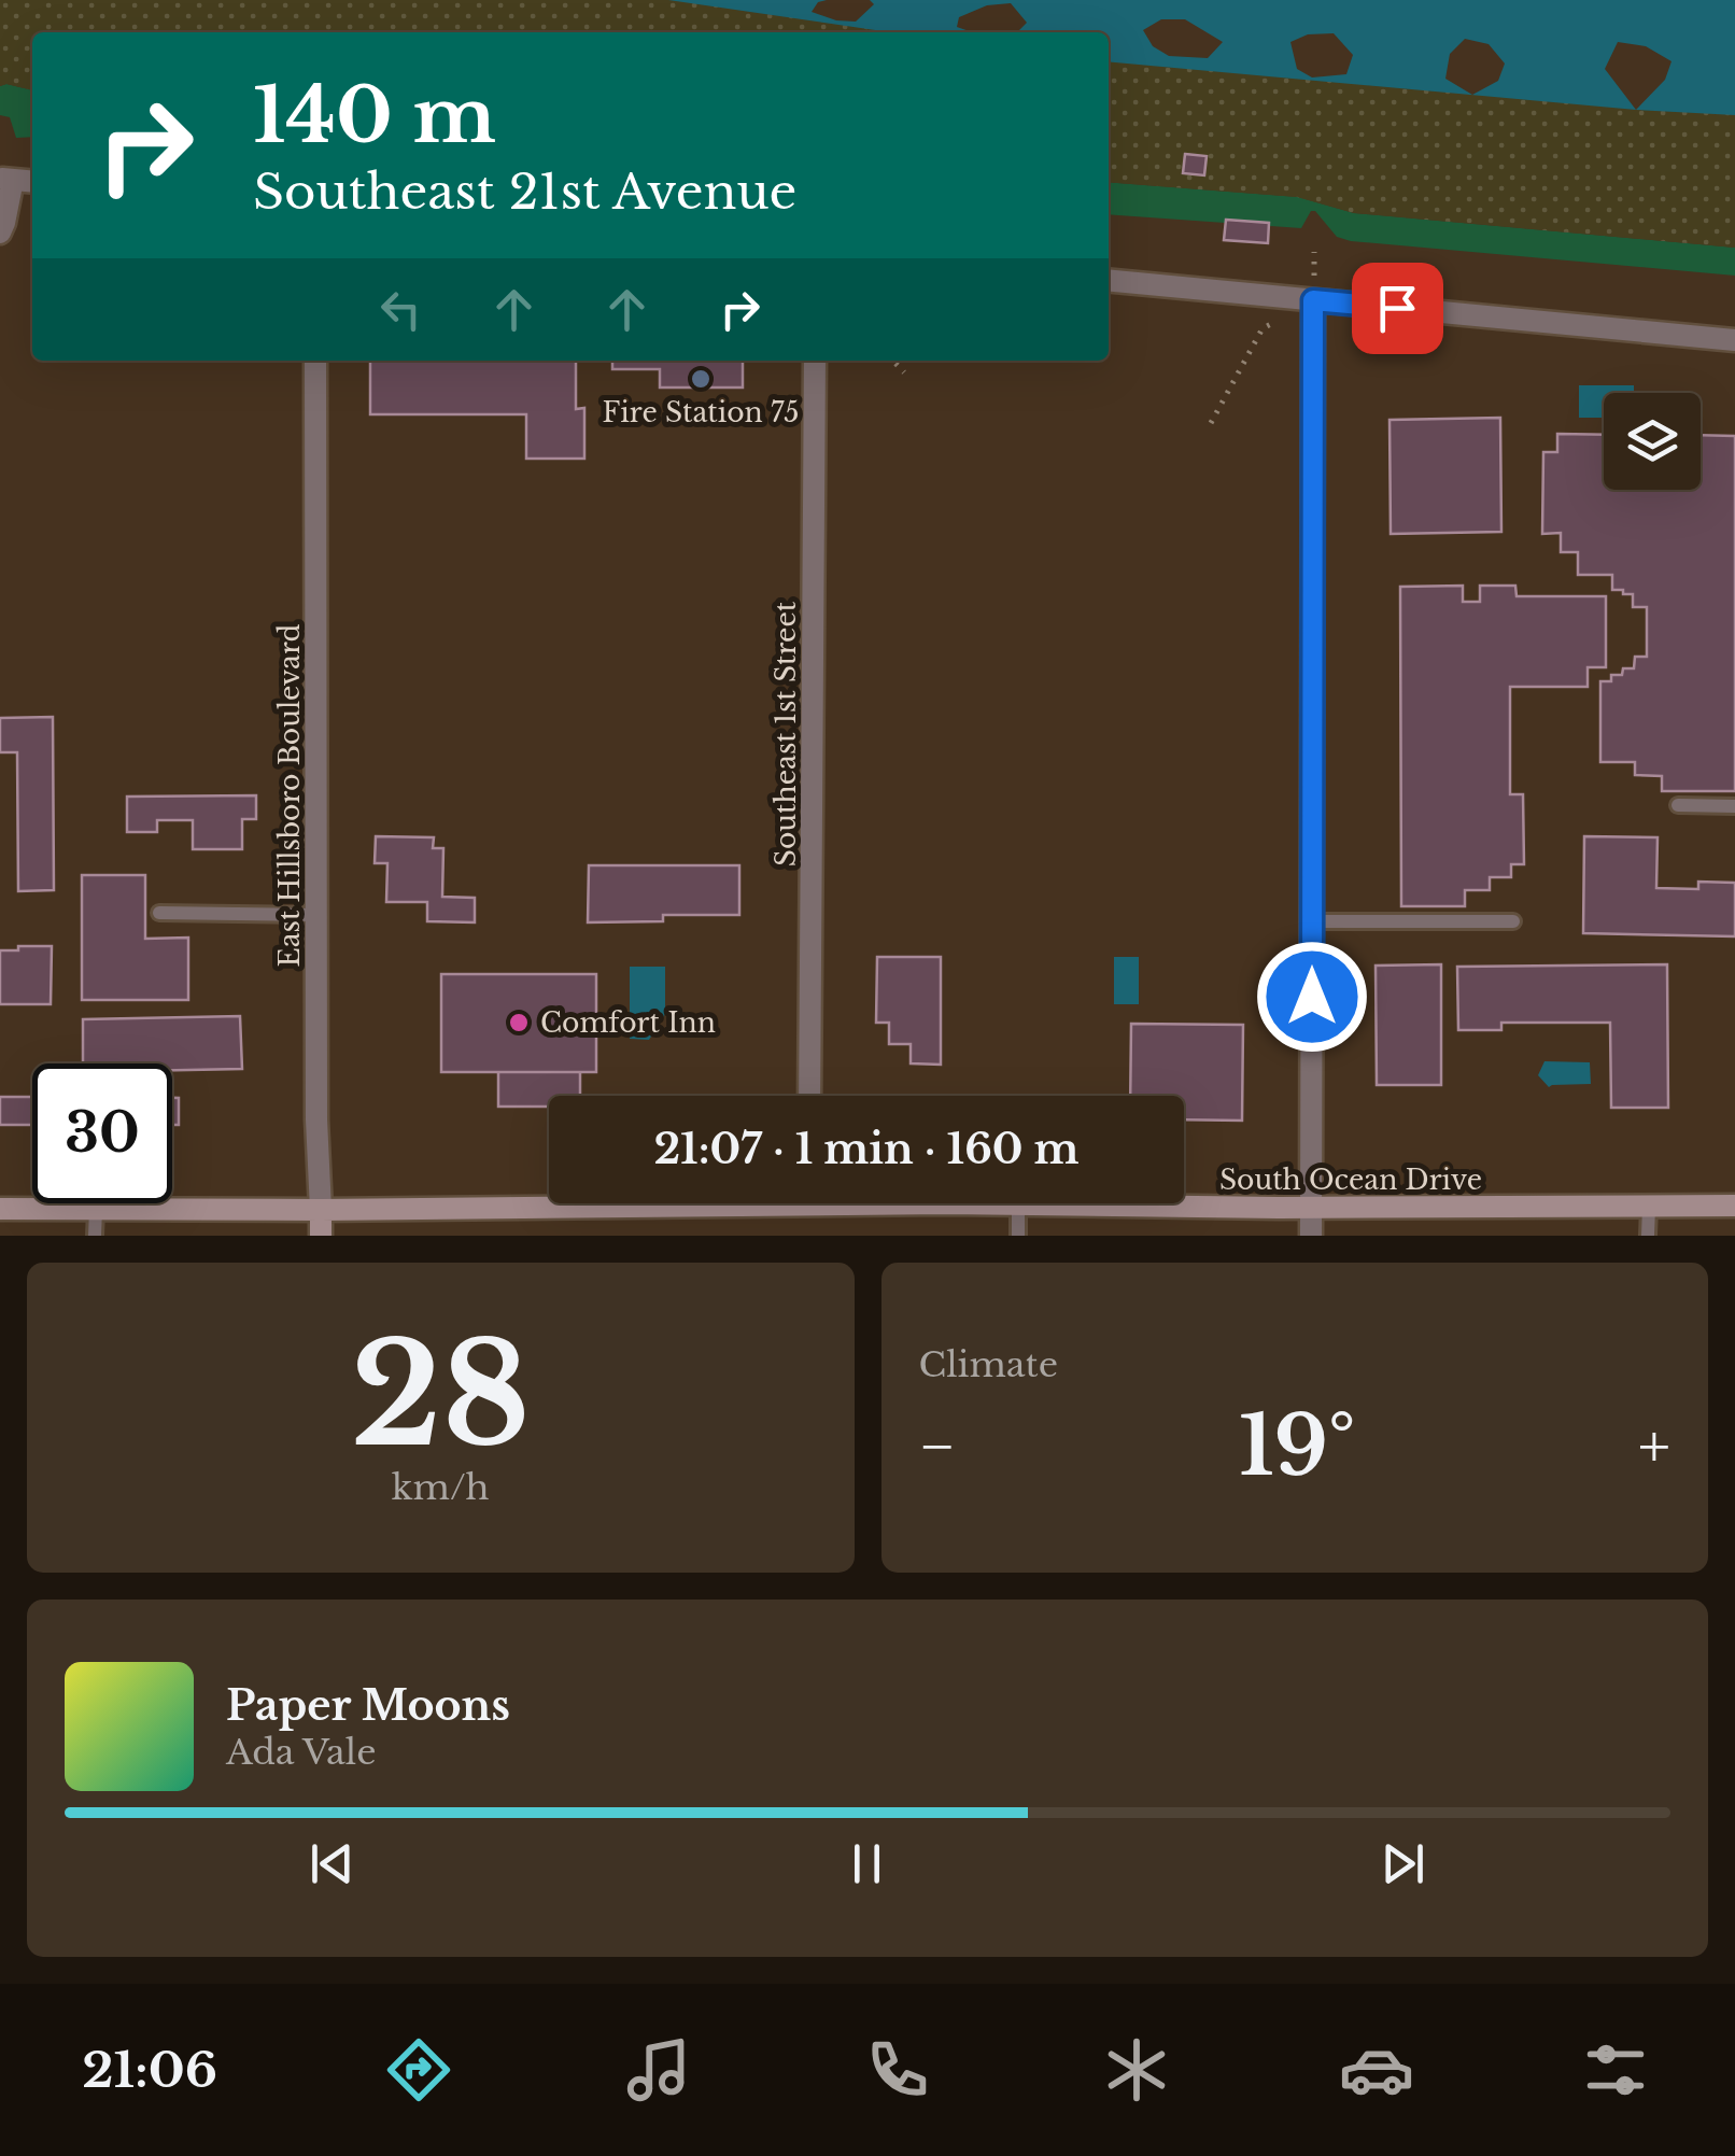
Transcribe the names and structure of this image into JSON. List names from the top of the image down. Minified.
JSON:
{"streets":{"main road":["East Hillsboro Boulevard","South Ocean Drive"],"street":["Southeast 1st Street"]},"crossings":[["East Hillsboro Boulevard","South Ocean Drive"]],"places":["Fire Station 75","Comfort Inn"],"page":{"turn":["140 m","Southeast 21st Avenue"],"limit":"30","trip":"21:07 · 1 min · 160 m","tile":[["28","km/h"],"Climate"],"heat":["−","19°","+"],"song":["Paper Moons","Ada Vale"],"tabs":"21:06"}}
